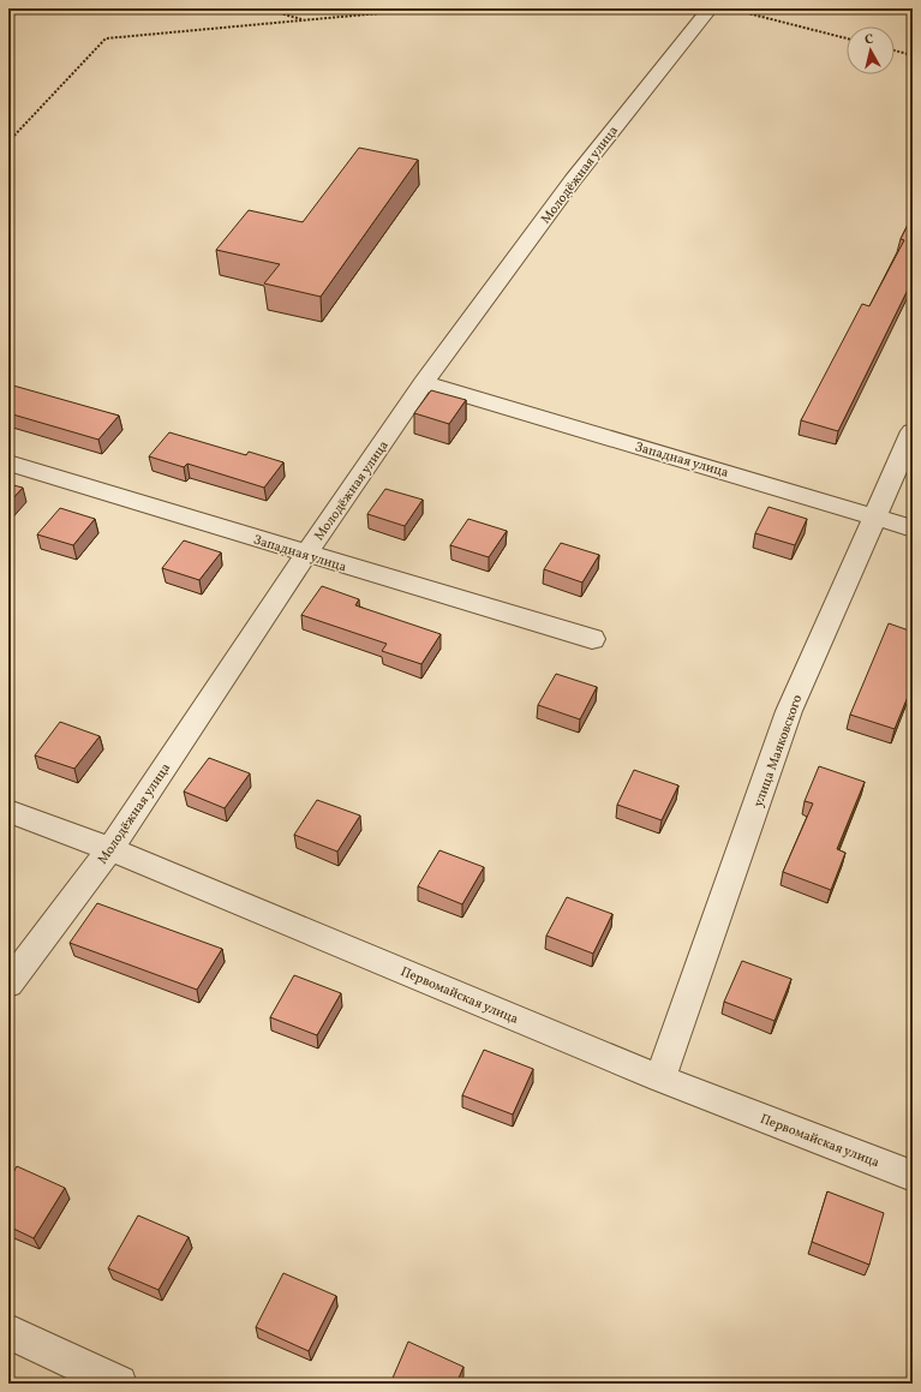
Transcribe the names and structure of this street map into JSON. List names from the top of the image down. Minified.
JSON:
{"streets":{"street":["Молодёжная улица","Западная улица","улица Маяковского","Первомайская улица"]},"crossings":[["Молодёжная улица","Западная улица"],["Молодёжная улица","Первомайская улица"],["Западная улица","улица Маяковского"],["улица Маяковского","Первомайская улица"]],"north":"top"}
